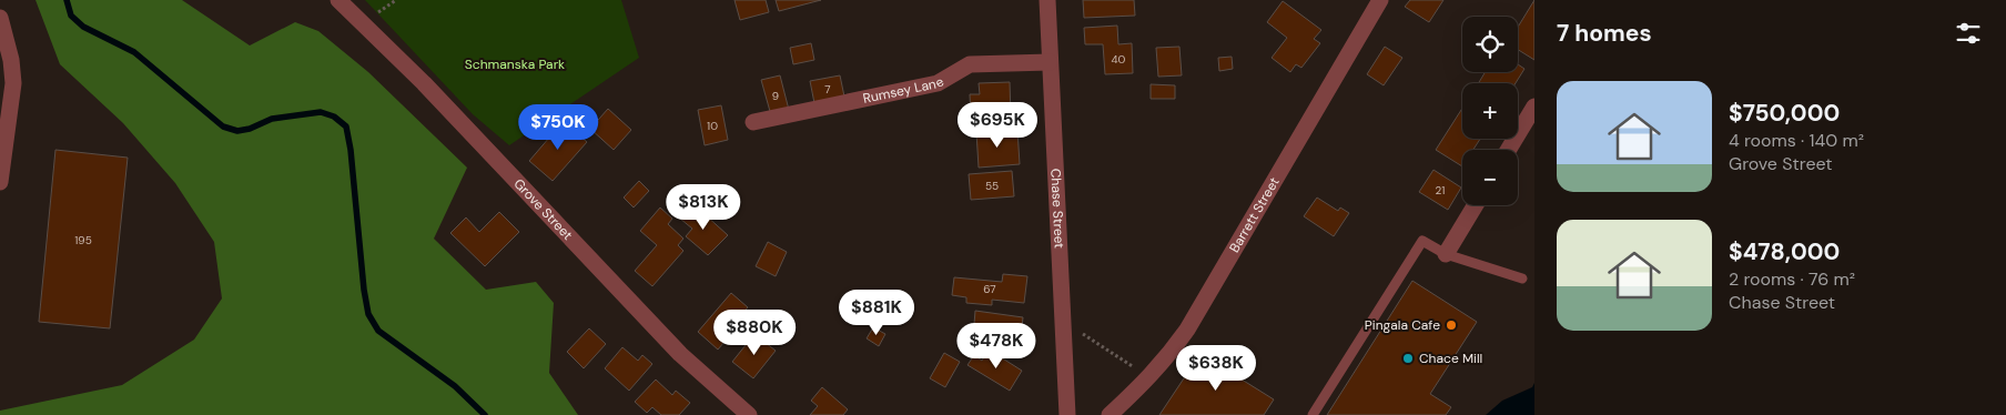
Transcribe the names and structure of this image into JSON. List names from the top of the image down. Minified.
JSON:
{"streets":{"street":["Rumsey Lane","Chase Street","Grove Street","Barrett Street"]},"crossings":[["Rumsey Lane","Chase Street"]],"parks":["Schmanska Park"],"places":["Pingala Cafe","Chace Mill"],"house_numbers":["40","7","9","10","55","21","195","67"],"page":{"heading":"7 homes","map_buttons":["+","−"],"list":[{"name":"$750,000","note":"4 rooms · 140 m² · Grove Street"},{"name":"$478,000","note":"2 rooms · 76 m² · Chase Street"}],"price":["$695K","$750K","$813K","$881K","$880K","$478K","$638K"]}}
